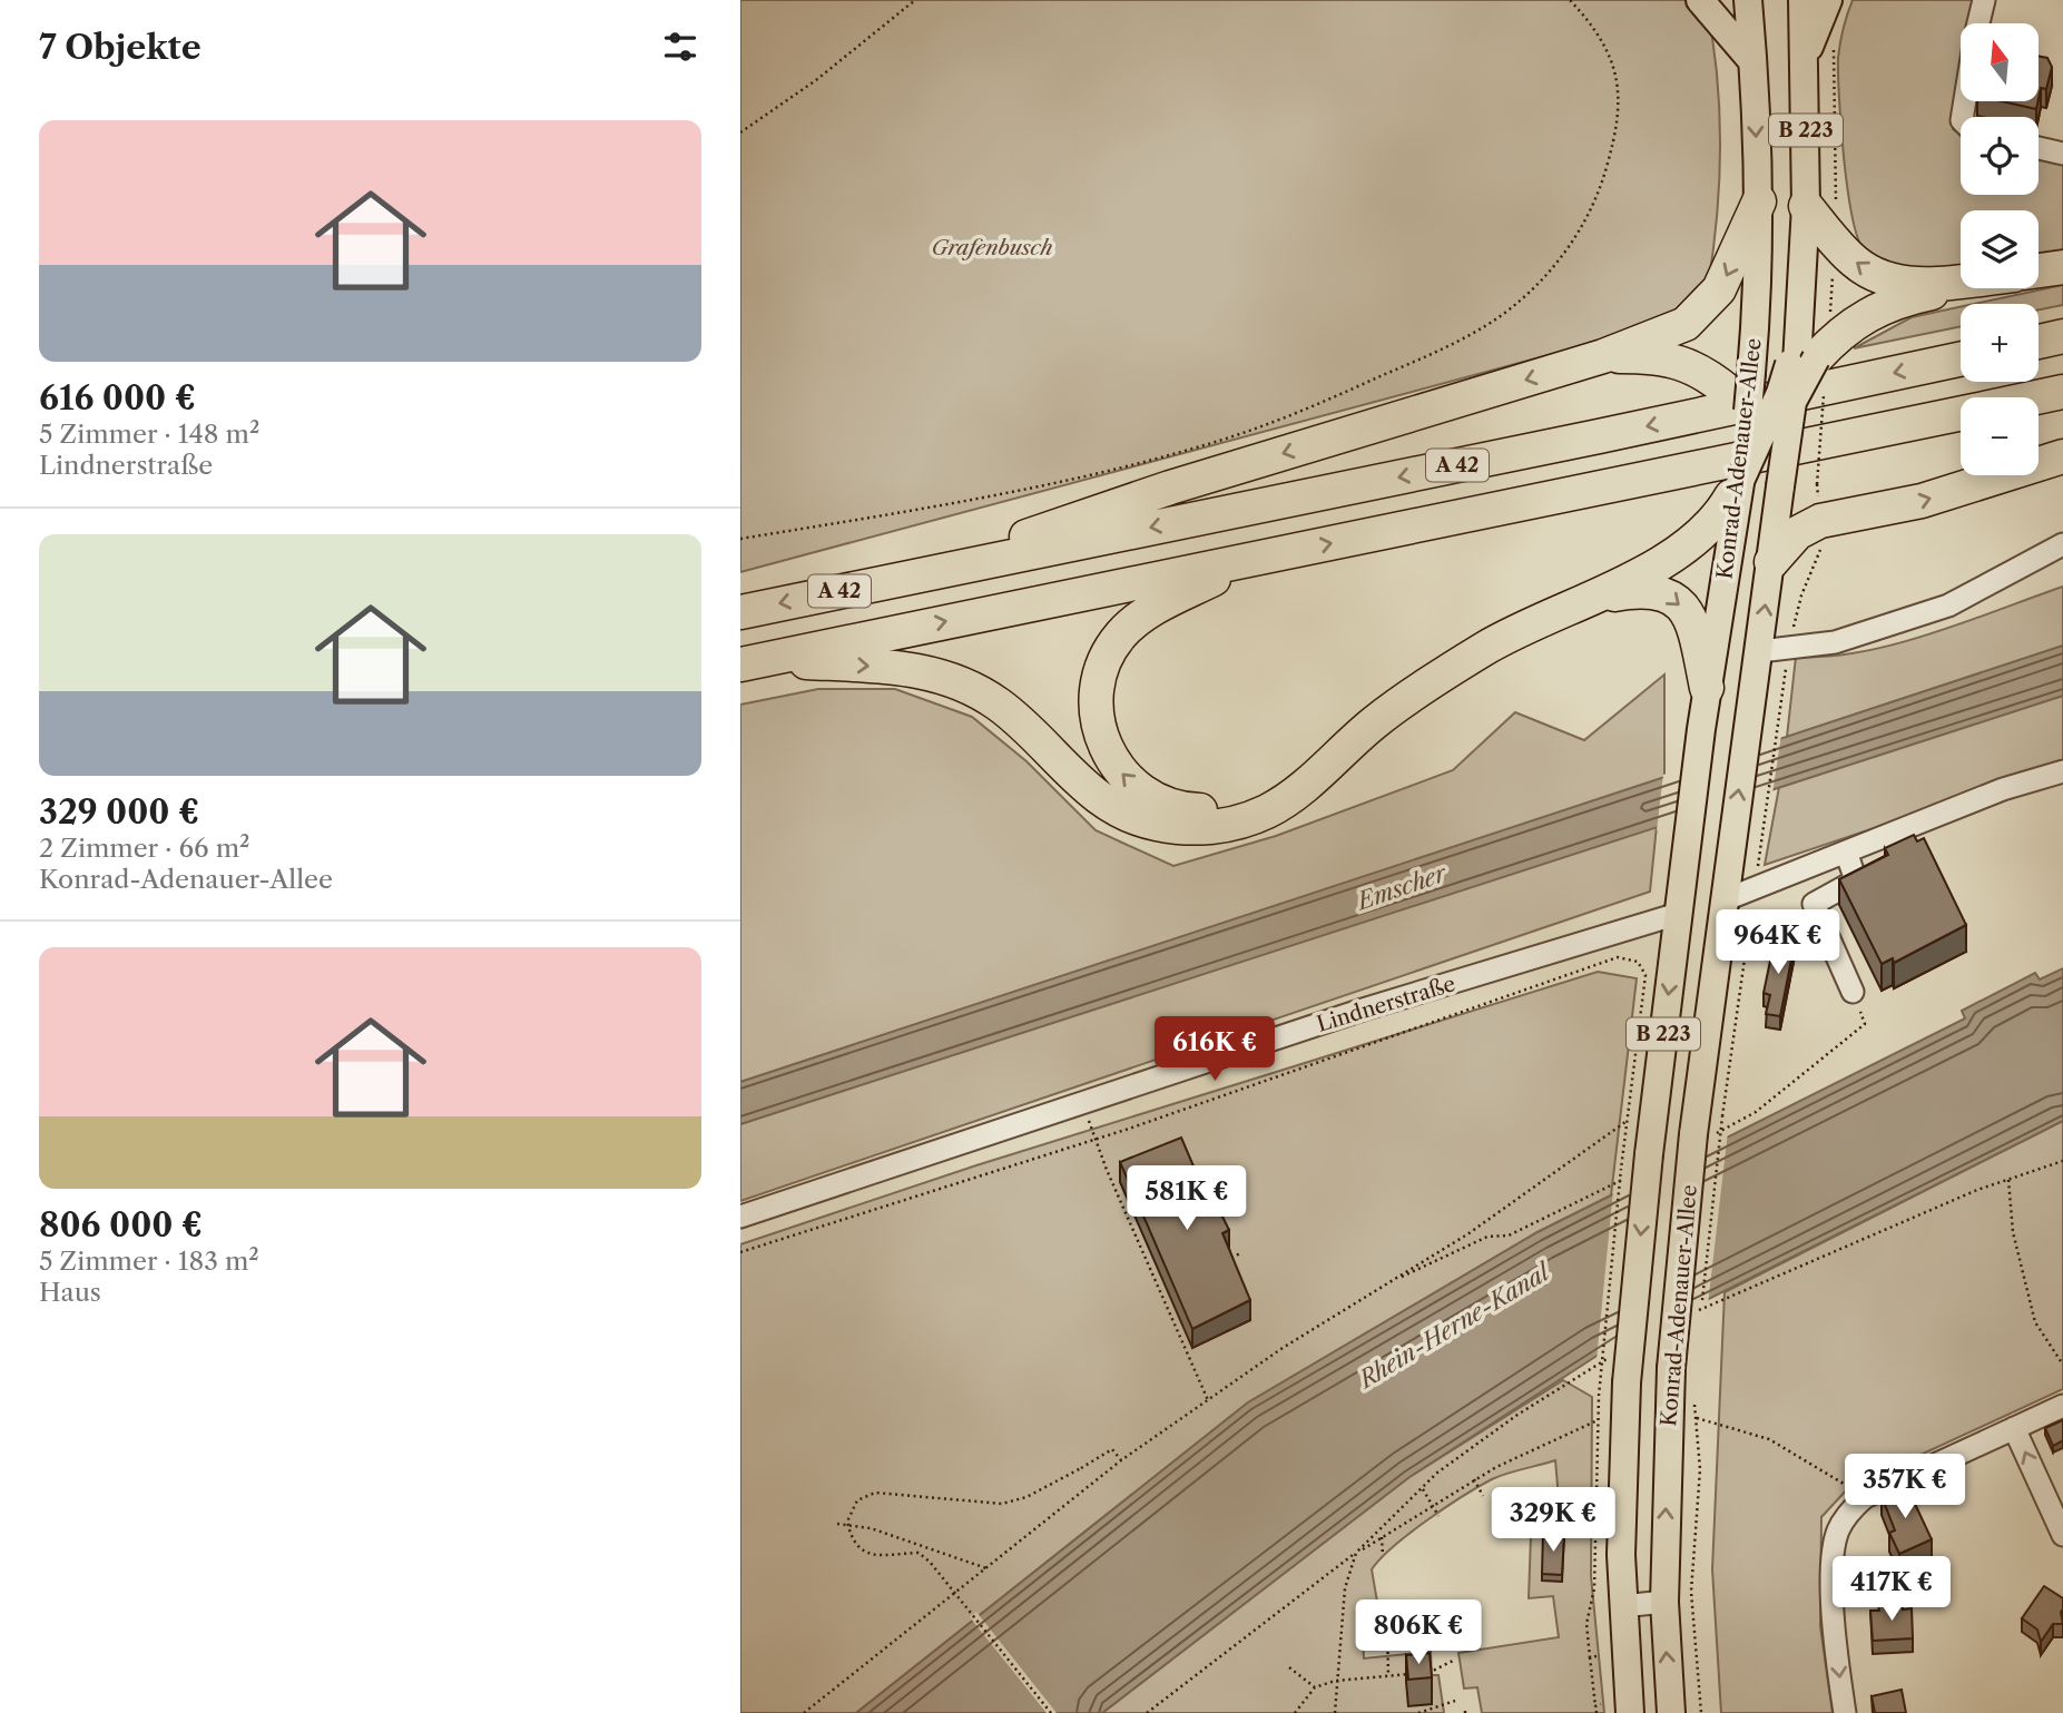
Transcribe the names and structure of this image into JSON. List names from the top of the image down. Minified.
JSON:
{"streets":{"highway":["A 42"],"main road":["B 223","Konrad-Adenauer-Allee"],"street":["Lindnerstraße"]},"crossings":[["Konrad-Adenauer-Allee","Lindnerstraße"]],"water":["Emscher","Rhein-Herne-Kanal"],"parks":["Grafenbusch"],"north":"top","page":{"heading":"7 Objekte","map_buttons":["+","−"],"list":[{"name":"616 000 €","note":"5 Zimmer · 148 m² · Lindnerstraße"},{"name":"329 000 €","note":"2 Zimmer · 66 m² · Konrad-Adenauer-Allee"},{"name":"806 000 €","note":"5 Zimmer · 183 m² · Haus"}],"price":["964K €","616K €","581K €","357K €","329K €","417K €","806K €"]}}
